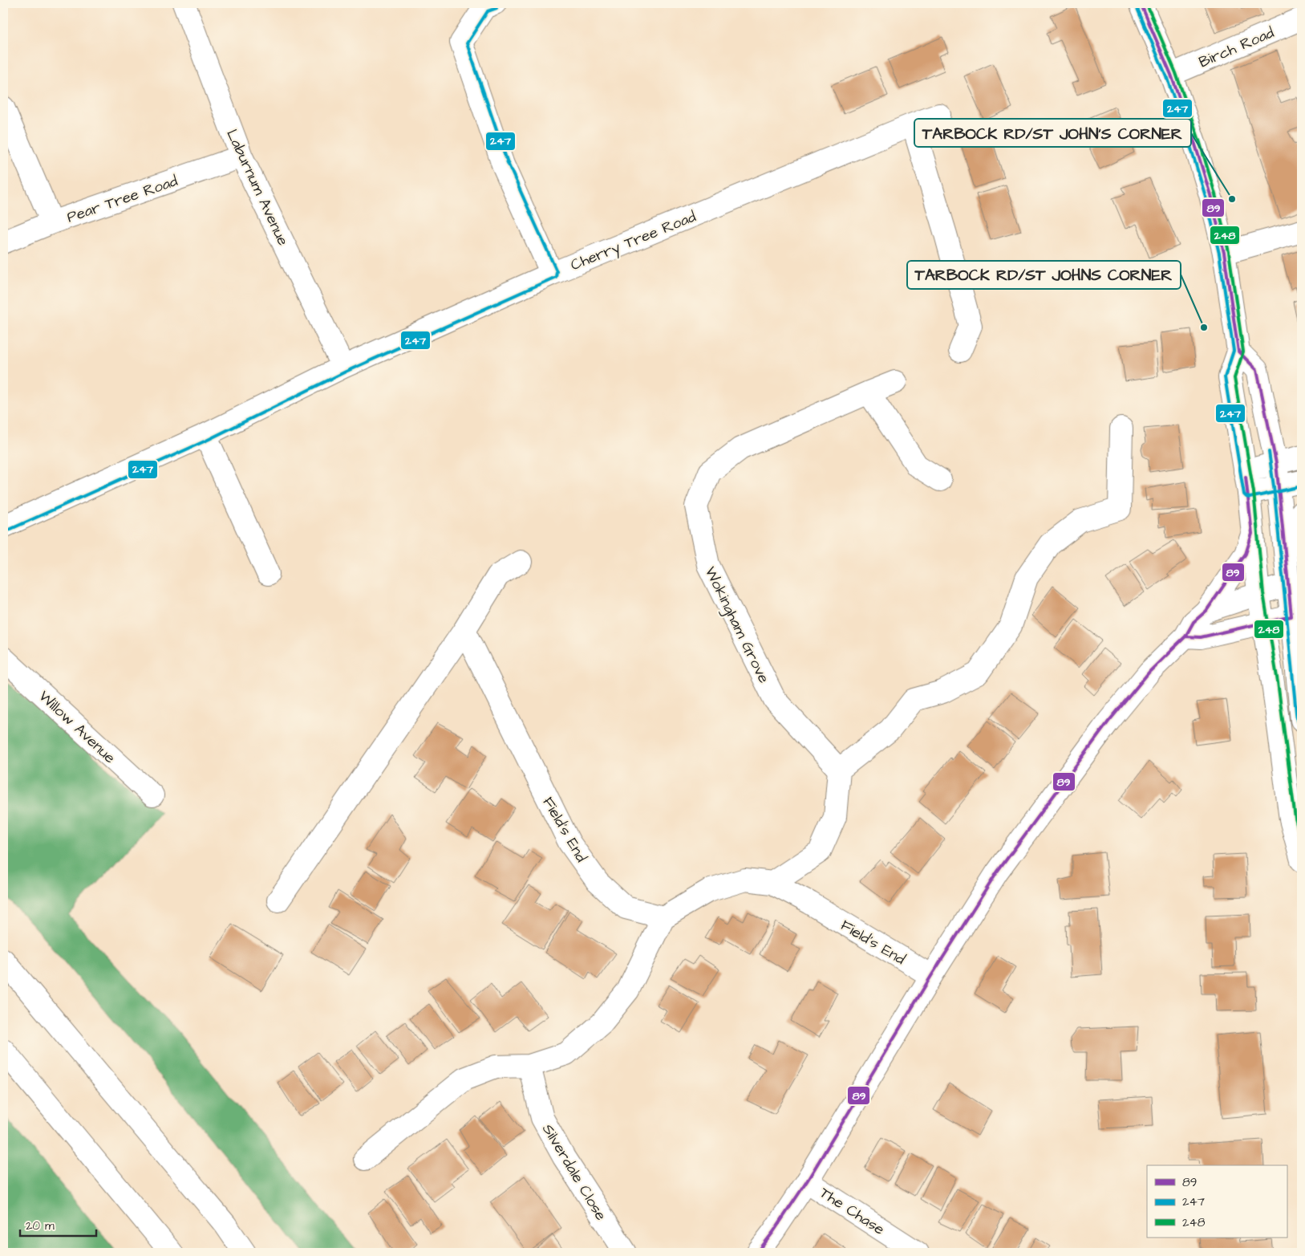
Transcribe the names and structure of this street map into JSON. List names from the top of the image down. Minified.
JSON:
{"streets":{"main road":["Birch Road","Laburnum Avenue","Pear Tree Road","Cherry Tree Road","Wokingham Grove","Willow Avenue","Field's End","Silverdale Close","The Chase"]},"crossings":[["Laburnum Avenue","Pear Tree Road"],["Laburnum Avenue","Cherry Tree Road"]],"places":["TARBOCK RD/ST JOHN'S CORNER","TARBOCK RD/ST JOHNS CORNER"],"lines":["transit line 89","transit line 248","transit line 247"],"legend":["89","247","248"],"scale_bar":"20 m"}
